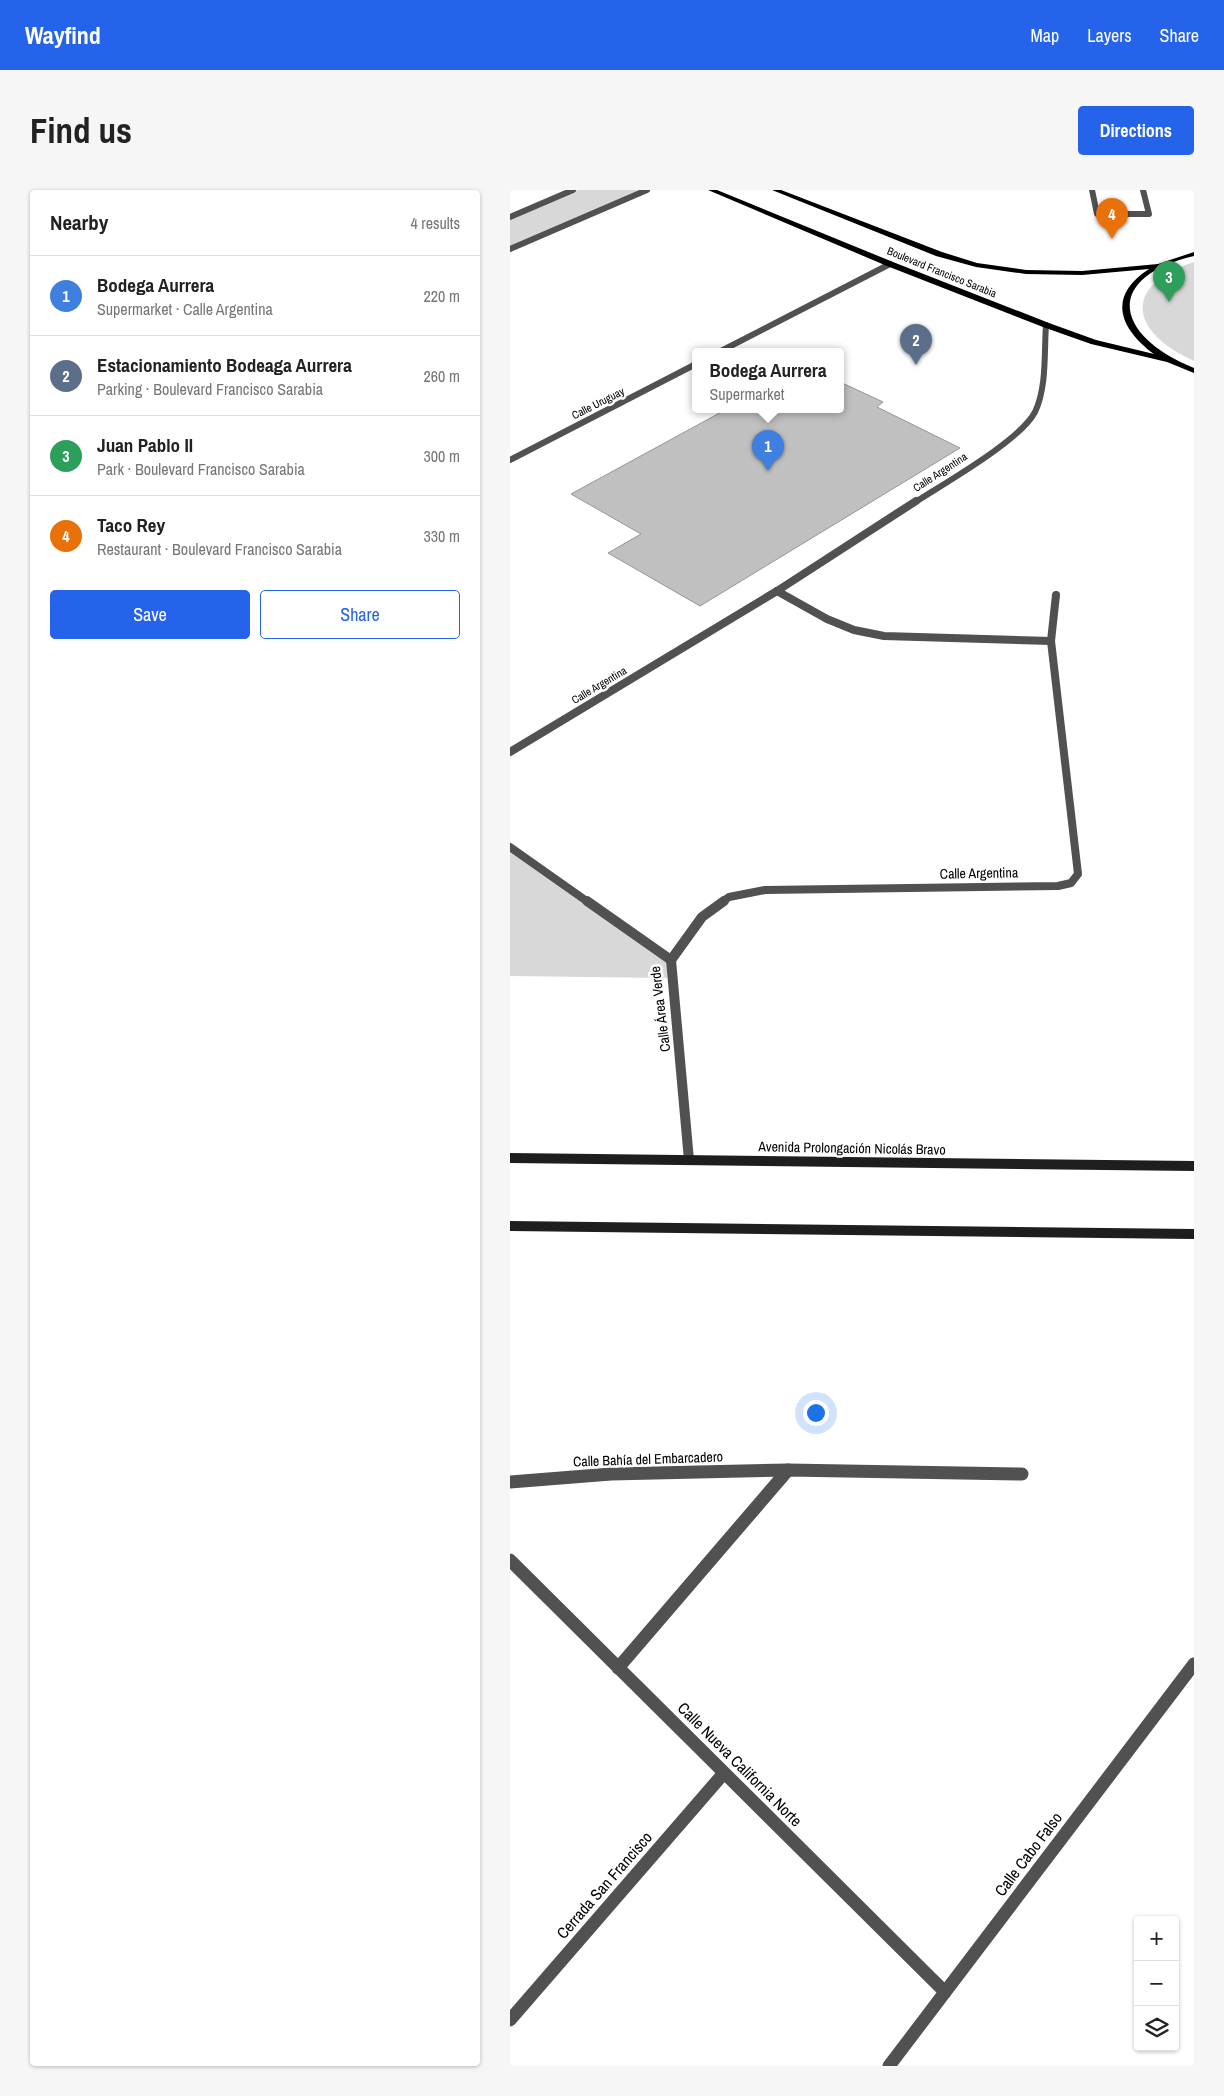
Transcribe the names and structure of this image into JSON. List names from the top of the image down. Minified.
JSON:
{"streets":{"main road":["Boulevard Francisco Sarabia","Avenida Prolongación Nicolás Bravo"],"street":["Calle Uruguay","Calle Argentina","Calle Área Verde","Calle Bahía del Embarcadero","Calle Nueva California Norte","Calle Cabo Falso","Cerrada San Francisco"]},"crossings":[["Boulevard Francisco Sarabia","Calle Argentina"],["Calle Argentina","Calle Área Verde"],["Calle Área Verde","Avenida Prolongación Nicolás Bravo"],["Calle Nueva California Norte","Calle Cabo Falso"],["Calle Nueva California Norte","Cerrada San Francisco"]],"page":{"header":"Wayfind","nav":["Map","Layers","Share"],"buttons":["Directions",["Save","Share"]],"title":"Find us","heading":["Nearby","4 results"],"pins":["4","3","2","1"],"list":[{"mark":"1","name":"Bodega Aurrera","note":"Supermarket · Calle Argentina","value":"220 m"},{"mark":"2","name":"Estacionamiento Bodeaga Aurrera","note":"Parking · Boulevard Francisco Sarabia","value":"260 m"},{"mark":"3","name":"Juan Pablo II","note":"Park · Boulevard Francisco Sarabia","value":"300 m"},{"mark":"4","name":"Taco Rey","note":"Restaurant · Boulevard Francisco Sarabia","value":"330 m"}],"popup":["Bodega Aurrera","Supermarket"],"map_buttons":["+","−"]}}
